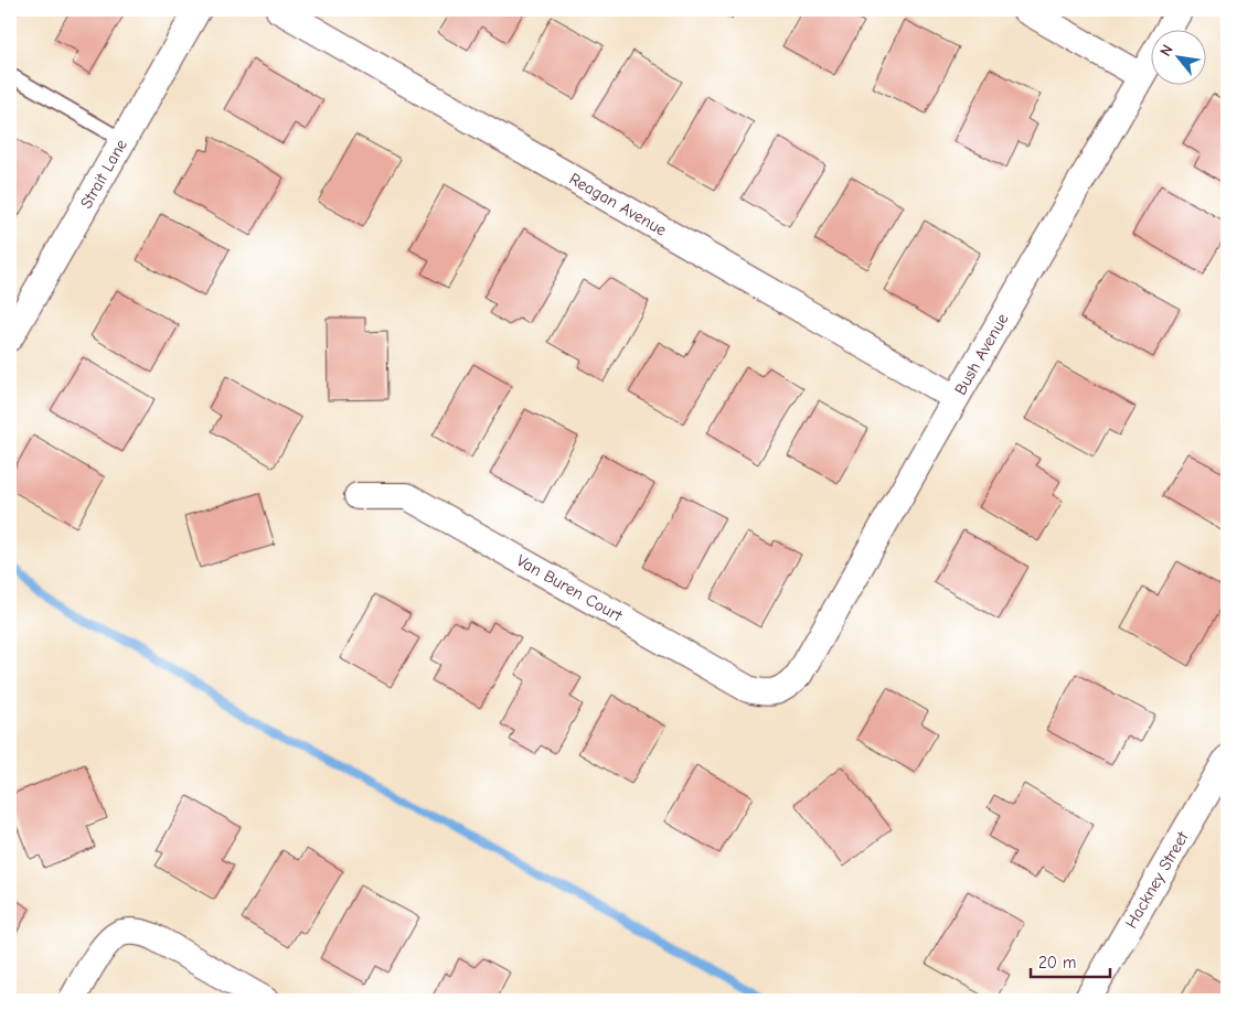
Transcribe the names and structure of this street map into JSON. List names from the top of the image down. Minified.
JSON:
{"streets":{"street":["Strait Lane","Reagan Avenue","Bush Avenue","Van Buren Court","Hackney Street"]},"crossings":[["Reagan Avenue","Bush Avenue"],["Bush Avenue","Van Buren Court"]],"scale_bar":"20 m","north":"top left"}
